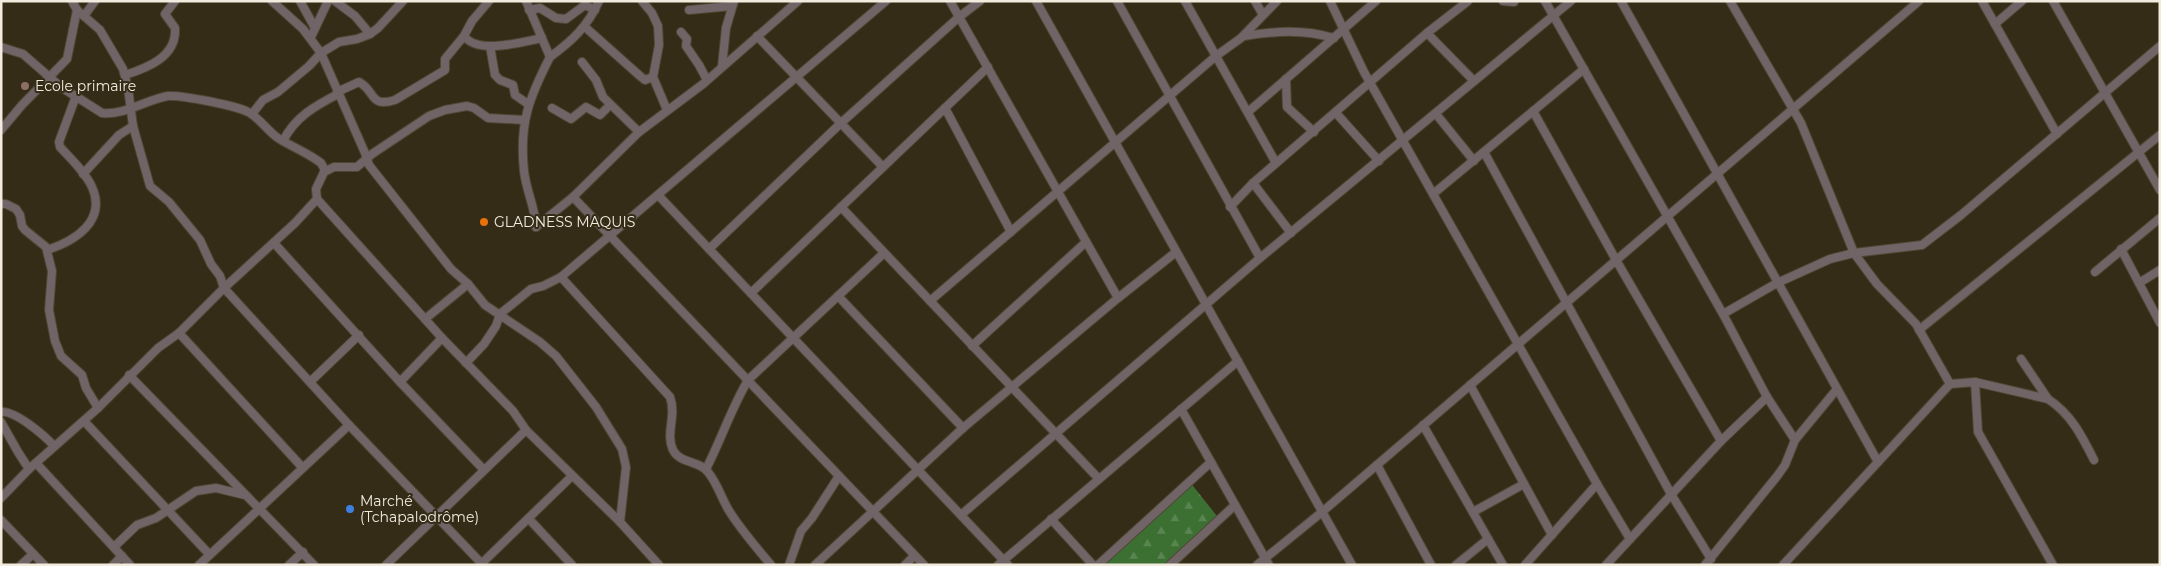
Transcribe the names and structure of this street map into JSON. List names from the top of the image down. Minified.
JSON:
{"places":["Ecole primaire","GLADNESS MAQUIS","Marché (Tchapalodrôme)"]}
